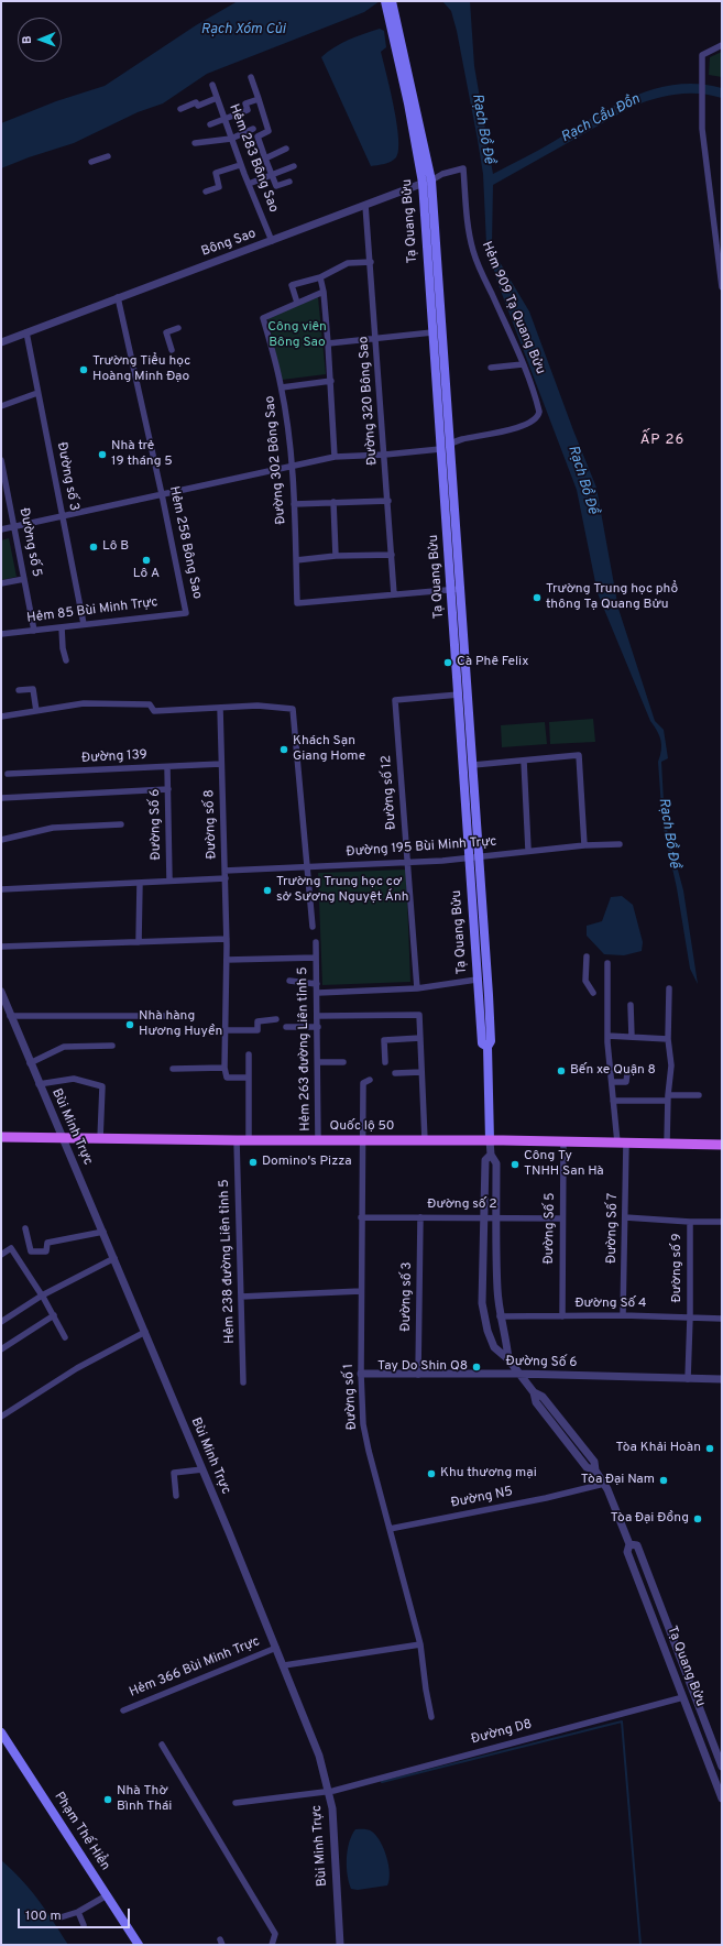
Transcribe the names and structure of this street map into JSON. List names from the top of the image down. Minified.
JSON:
{"streets":{"main road":["Tạ Quang Bửu","Quốc lộ 50","Phạm Thế Hiển"],"street":["Hẻm 283 Bông Sao","Bông Sao","Hẻm 909 Tạ Quang Bửu","Đường 320 Bông Sao","Đường 302 Bông Sao","Đường số 3","Đường số 5","Hẻm 258 Bông Sao","Hẻm 85 Bùi Minh Trực","Đường 139","Đường số 12","Đường Số 6","Đường số 8","Đường 195 Bùi Minh Trực","Hẻm 263 đường Liên tỉnh 5","Bùi Minh Trực","Đường số 2","Đường Số 5","Đường Số 7","Hẻm 238 đường Liên tỉnh 5","Đường số 9","Đường Số 4","Đường số 1","Đường N5","Hẻm 366 Bùi Minh Trực","Đường D8"]},"crossings":[["Hẻm 283 Bông Sao","Bông Sao"],["Tạ Quang Bửu","Bông Sao"],["Tạ Quang Bửu","Hẻm 909 Tạ Quang Bửu"],["Tạ Quang Bửu","Đường số 12"],["Tạ Quang Bửu","Đường Số 6"],["Tạ Quang Bửu","Đường 195 Bùi Minh Trực"],["Tạ Quang Bửu","Quốc lộ 50"],["Tạ Quang Bửu","Đường số 2"],["Tạ Quang Bửu","Đường Số 4"],["Tạ Quang Bửu","Đường N5"],["Tạ Quang Bửu","Đường D8"],["Bông Sao","Hẻm 909 Tạ Quang Bửu"],["Bông Sao","Đường 320 Bông Sao"],["Bông Sao","Đường số 3"],["Bông Sao","Hẻm 258 Bông Sao"],["Đường 320 Bông Sao","Đường 302 Bông Sao"],["Đường số 3","Hẻm 85 Bùi Minh Trực"],["Đường số 3","Đường Số 6"],["Đường số 3","Đường số 2"],["Đường số 5","Hẻm 85 Bùi Minh Trực"],["Hẻm 258 Bông Sao","Hẻm 85 Bùi Minh Trực"],["Đường 139","Đường Số 6"],["Đường 139","Đường số 8"],["Đường số 12","Đường 195 Bùi Minh Trực"],["Đường Số 6","Đường số 9"],["Đường Số 6","Đường số 1"],["Đường số 8","Đường 195 Bùi Minh Trực"],["Hẻm 263 đường Liên tỉnh 5","Quốc lộ 50"],["Bùi Minh Trực","Quốc lộ 50"],["Bùi Minh Trực","Hẻm 366 Bùi Minh Trực"],["Bùi Minh Trực","Đường D8"],["Quốc lộ 50","Đường Số 5"],["Quốc lộ 50","Đường Số 7"],["Quốc lộ 50","Hẻm 238 đường Liên tỉnh 5"],["Quốc lộ 50","Đường số 1"],["Đường số 2","Đường Số 5"],["Đường số 2","Đường số 1"],["Đường Số 5","Đường Số 4"],["Đường Số 7","Đường số 9"],["Đường Số 7","Đường Số 4"],["Đường số 9","Đường Số 4"],["Đường số 1","Đường N5"]],"districts":["ẤP 26"],"water":["Rạch Xóm Củi","Rạch Cầu Đồn","Rạch Bồ Đề"],"parks":["Công viên Bông Sao"],"places":["Trường Tiểu học Hoàng Minh Đạo","Nhà trẻ 19 tháng 5","Lô B","Lô A","Trường Trung học phổ thông Tạ Quang Bửu","Cà Phê Felix","Khách Sạn Giang Home","Trường Trung học cơ sở Sương Nguyệt Ánh","Nhà hàng Hương Huyền","Bến xe Quận 8","Domino's Pizza","Công Ty TNHH San Hà","Tay Do Shin Q8","Tòa Khải Hoàn","Khu thương mại","Tòa Đại Nam","Tòa Đại Đồng","Nhà Thờ Bình Thái"],"scale_bar":"100 m","north":"left"}
